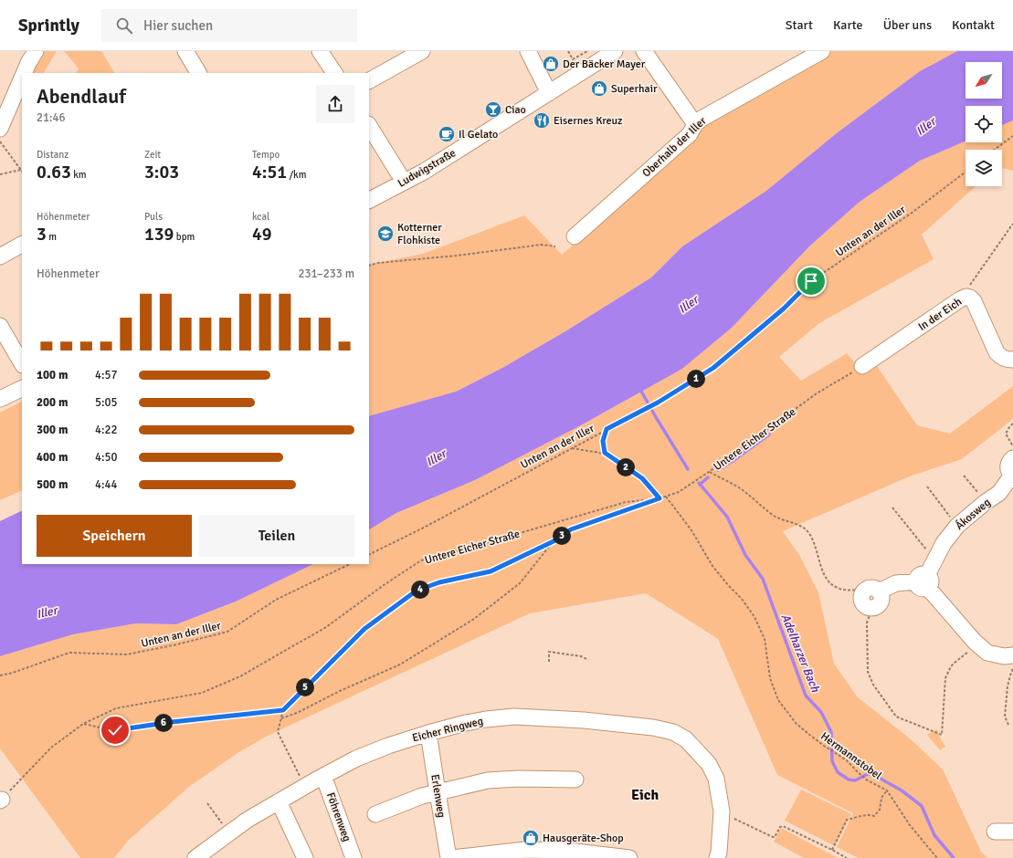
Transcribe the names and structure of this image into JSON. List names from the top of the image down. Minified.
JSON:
{"streets":{"street":["Oberhalb der Iller","Ludwigstraße","In der Eich","Ákosweg","Eicher Ringweg","Erlenweg","Föhrenweg"],"path":["Unten an der Iller","Untere Eicher Straße","Hermannstobel"]},"crossings":[["In der Eich","Untere Eicher Straße"],["Untere Eicher Straße","Hermannstobel"],["Eicher Ringweg","Erlenweg"],["Eicher Ringweg","Föhrenweg"]],"districts":["Eich"],"water":["Iller","Adelharzer Bach"],"places":{"shop":["Der Bäcker Mayer","Superhair","Hausgeräte-Shop"],"bar":["Ciao"],"restaurant":["Eisernes Kreuz"],"cafe":["Il Gelato"],"school or university":["Kotterner Flohkiste"]},"north":"bottom left","page":{"header":"Sprintly","search":"Hier suchen","nav":["Start","Karte","Über uns","Kontakt"],"heading":["Abendlauf","21:46"],"stats":[["Distanz","0.63 km"],["Zeit","3:03"],["Tempo","4:51 /km"],["Höhenmeter","3 m"],["Puls","139 bpm"],["kcal","49"]],"chart":["Höhenmeter","231–233 m"],"list":[{"name":"100 m","note":"4:57"},{"name":"200 m","note":"5:05"},{"name":"300 m","note":"4:22"},{"name":"400 m","note":"4:50"},{"name":"500 m","note":"4:44"}],"pins":["1","2","3","4","5","6"],"buttons":["Speichern","Teilen"]}}
